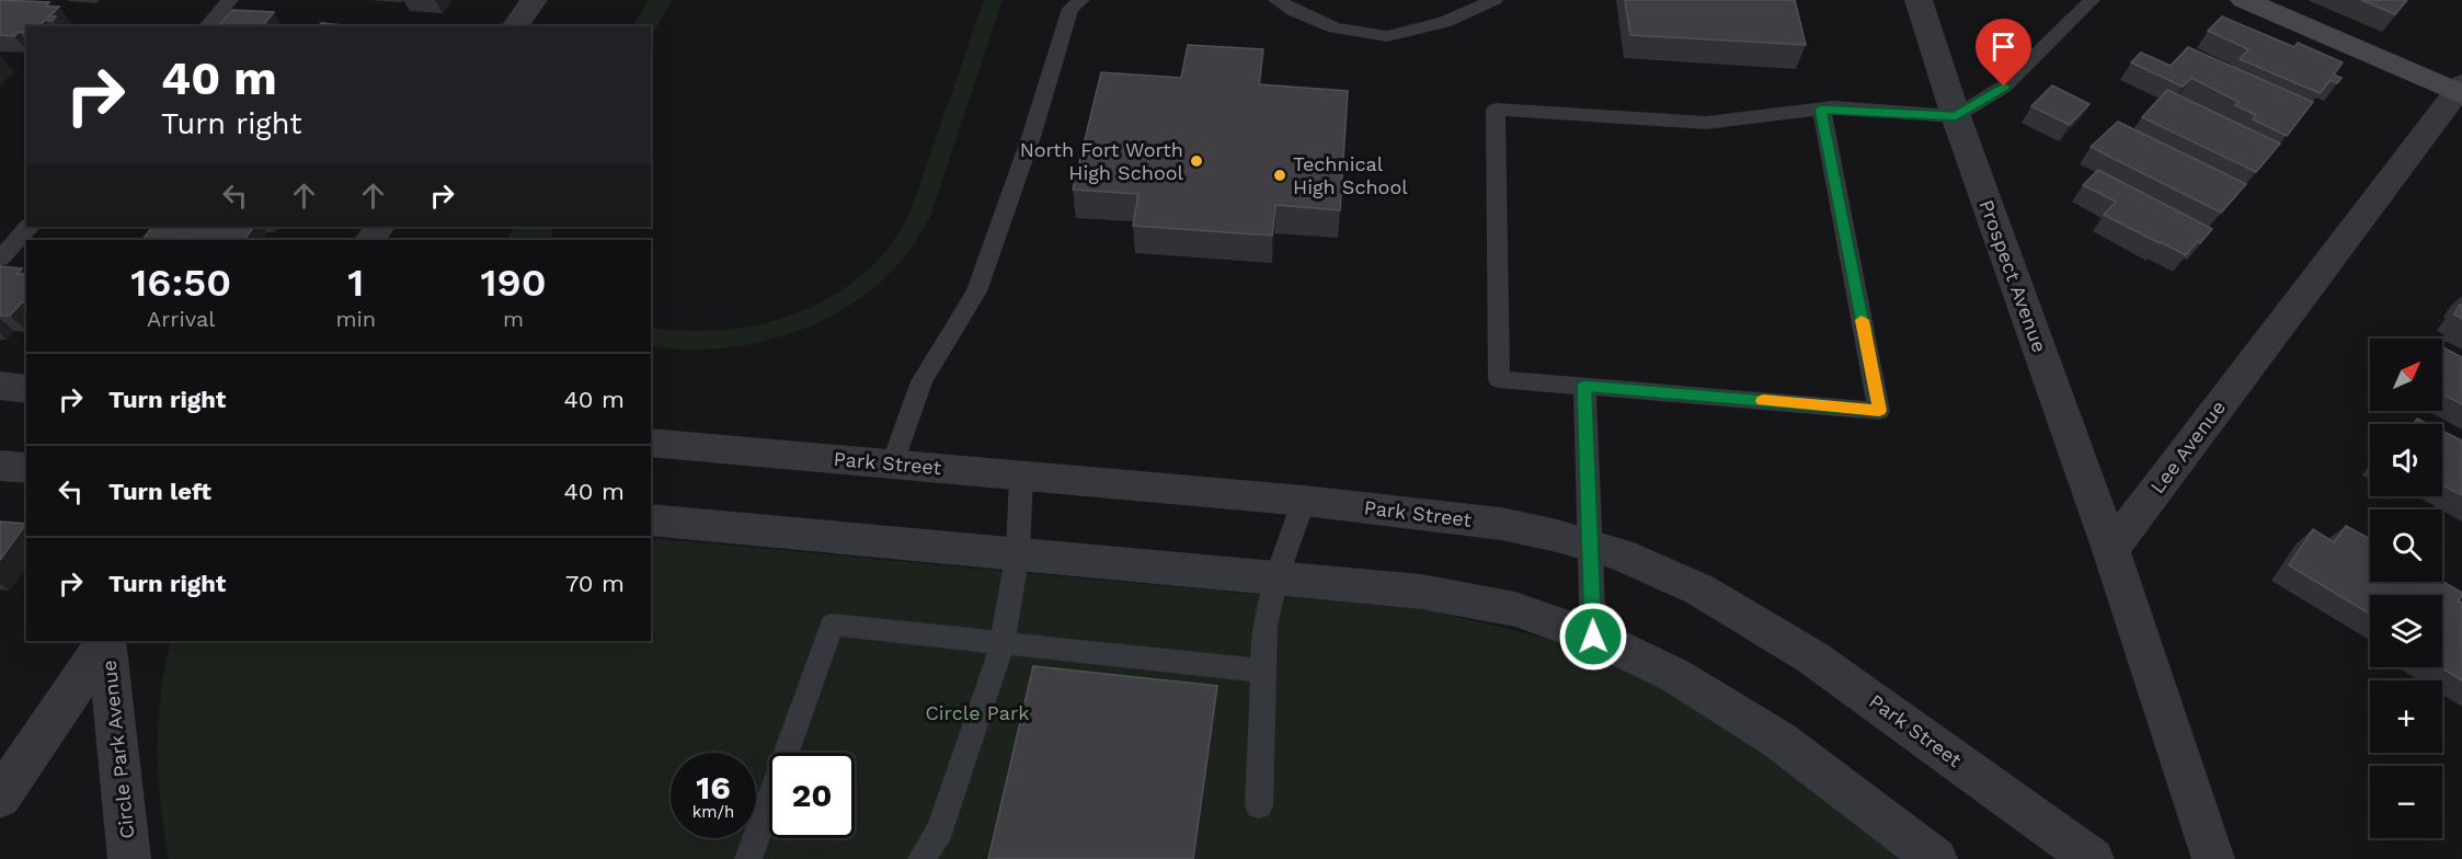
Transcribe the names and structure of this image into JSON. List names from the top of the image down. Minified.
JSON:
{"streets":{"street":["Prospect Avenue","Lee Avenue","Park Street","Circle Park Avenue"]},"crossings":[["Prospect Avenue","Lee Avenue"]],"parks":["Circle Park"],"places":["North Fort Worth High School","Technical High School"],"north":"top right","page":{"turn":["40 m","Turn right"],"eta":["16:50","Arrival","1","min","190","m"],"map_buttons":["+","−"],"list":[{"name":"Turn right","value":"40 m"},{"name":"Turn left","value":"40 m"},{"name":"Turn right","value":"70 m"}],"speed":"16 km/h","limit":"20"}}
